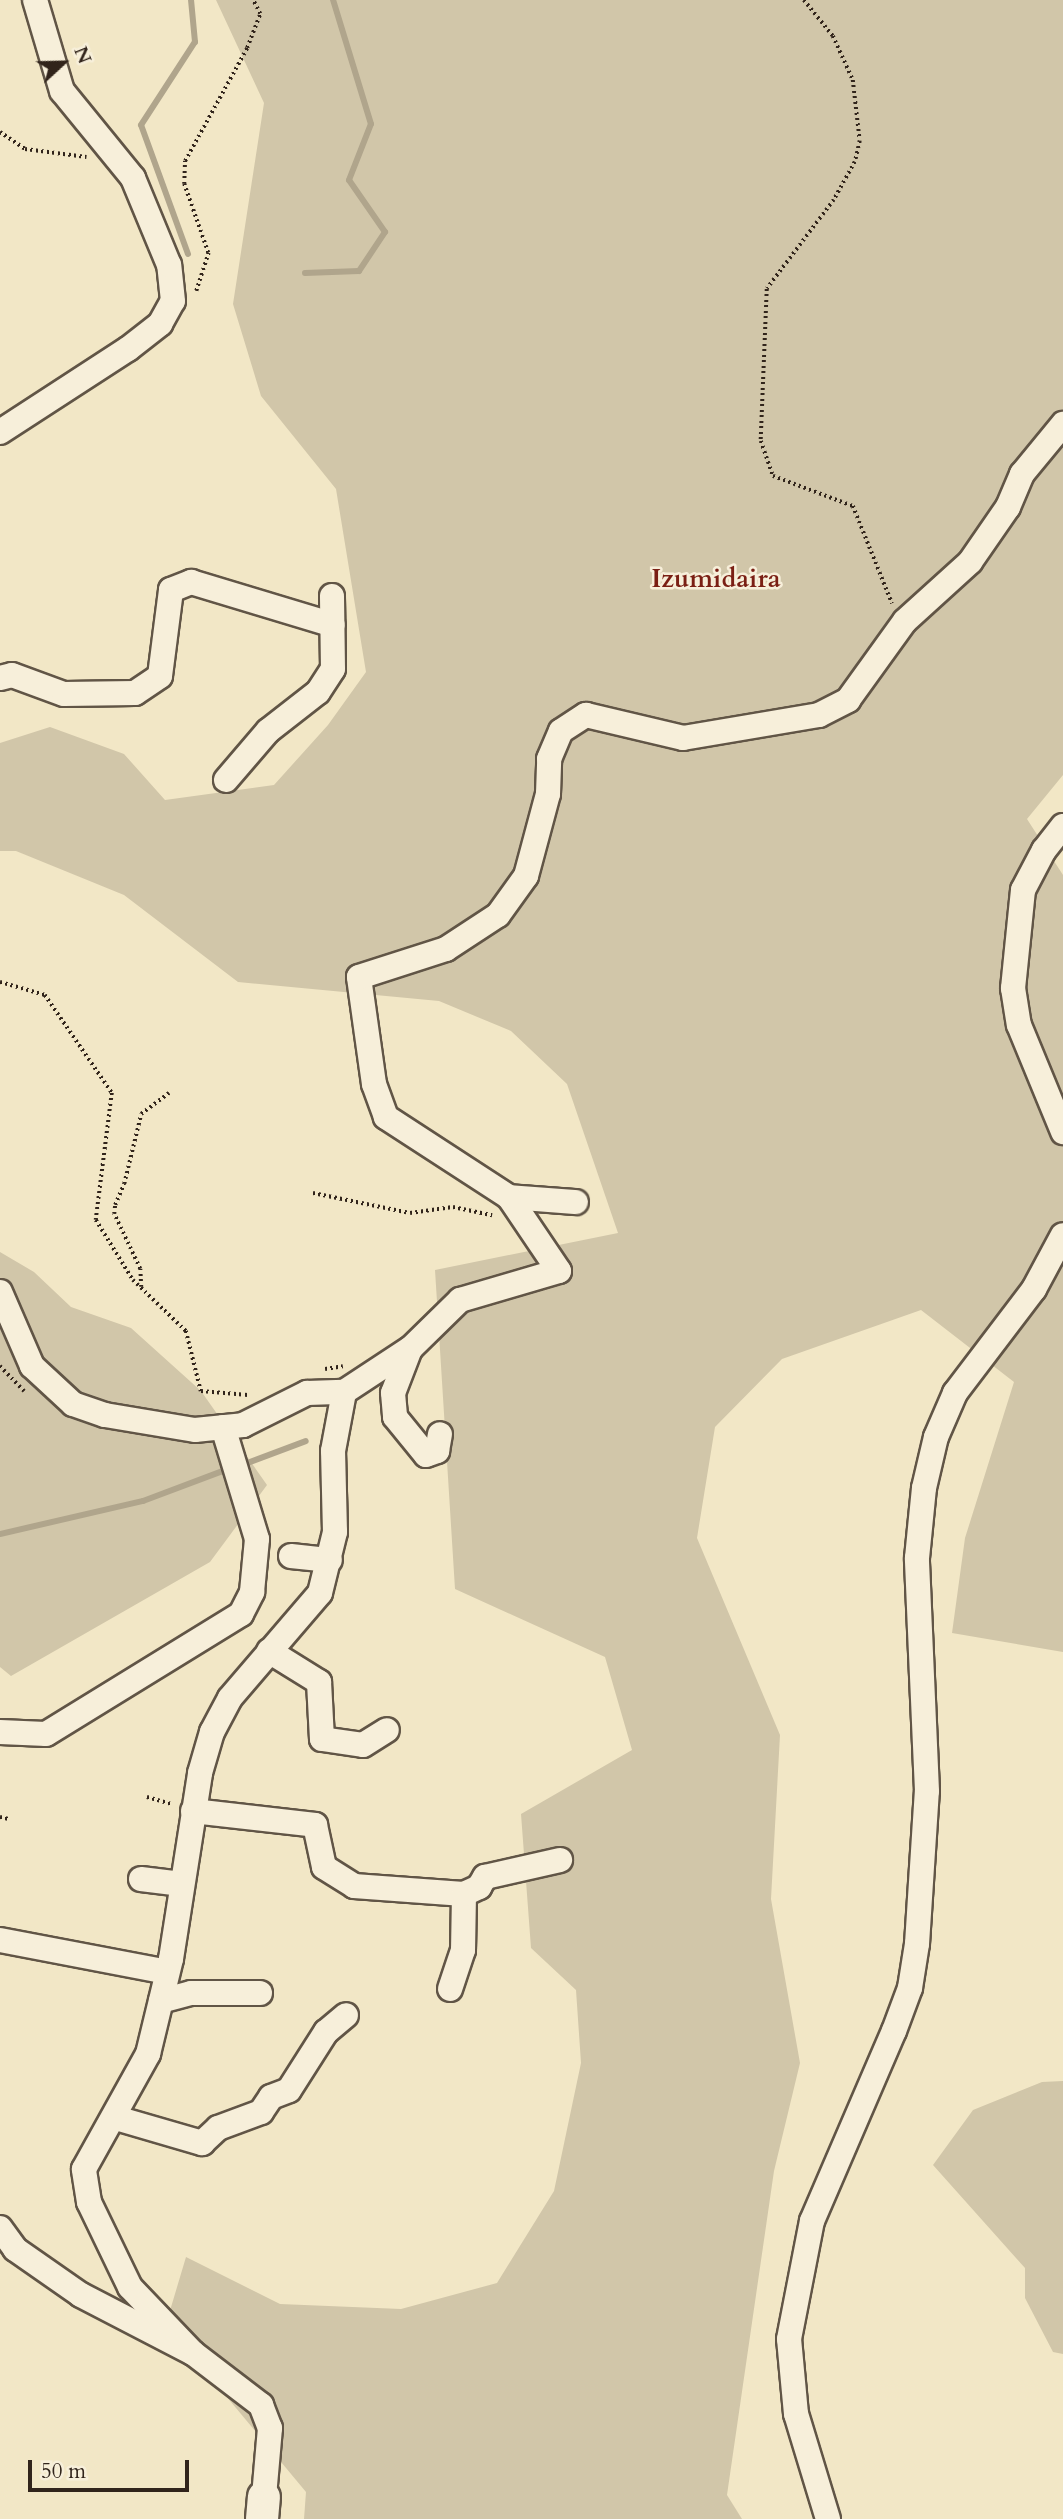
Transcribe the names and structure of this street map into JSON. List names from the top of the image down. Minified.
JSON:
{"districts":["Izumidaira"],"scale_bar":"50 m","north":"right"}
